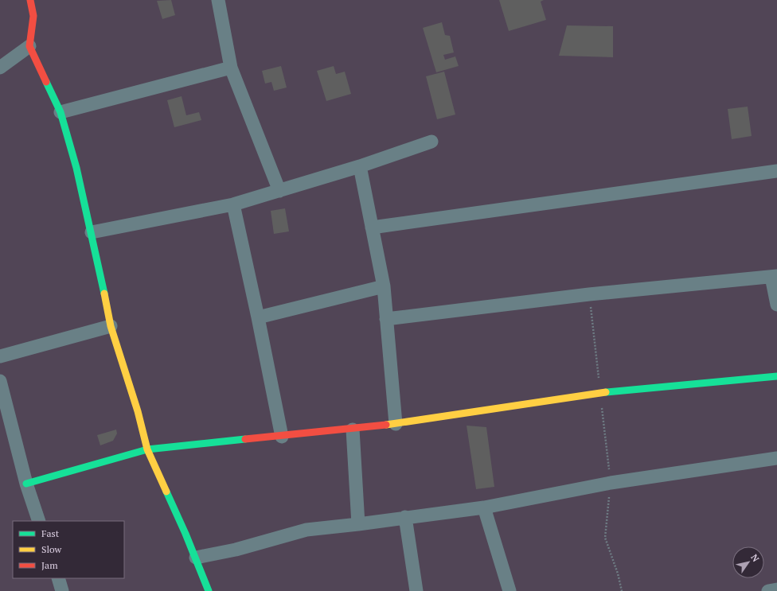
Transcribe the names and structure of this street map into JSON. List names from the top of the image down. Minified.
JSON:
{"legend":["Fast","Slow","Jam"],"north":"top right"}
